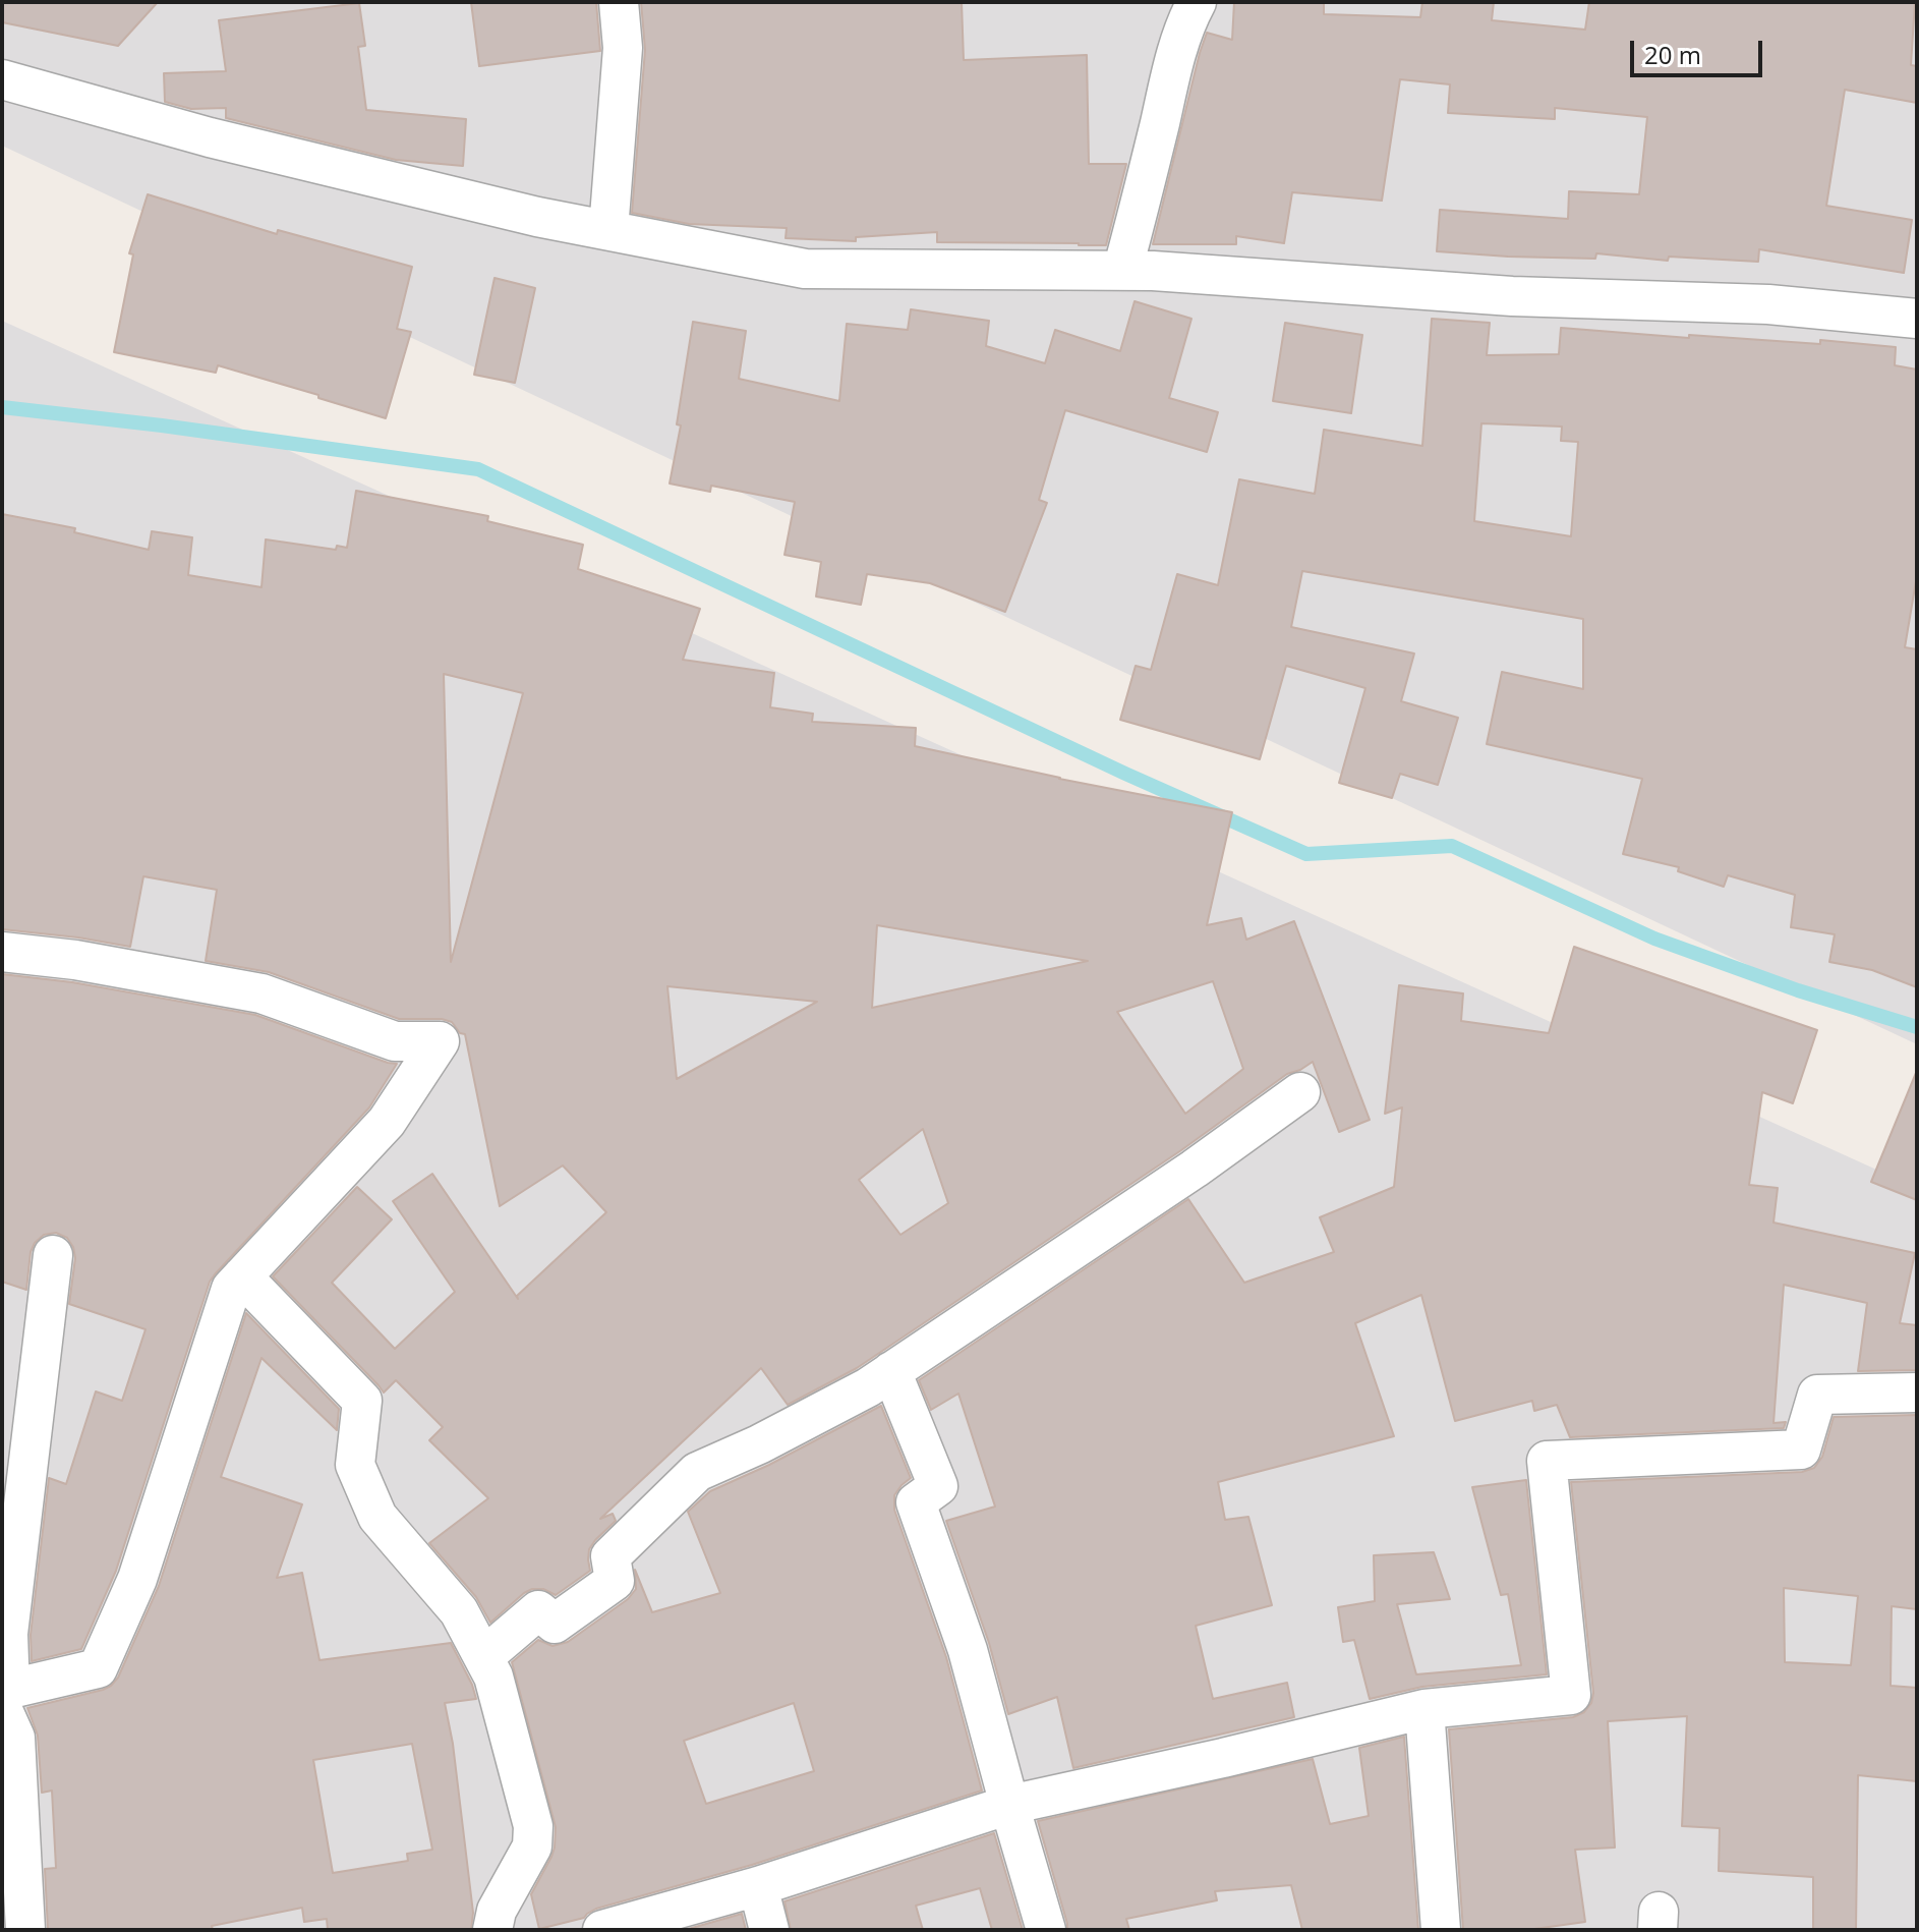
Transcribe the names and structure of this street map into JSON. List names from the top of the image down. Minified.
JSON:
{"scale_bar":"20 m"}
